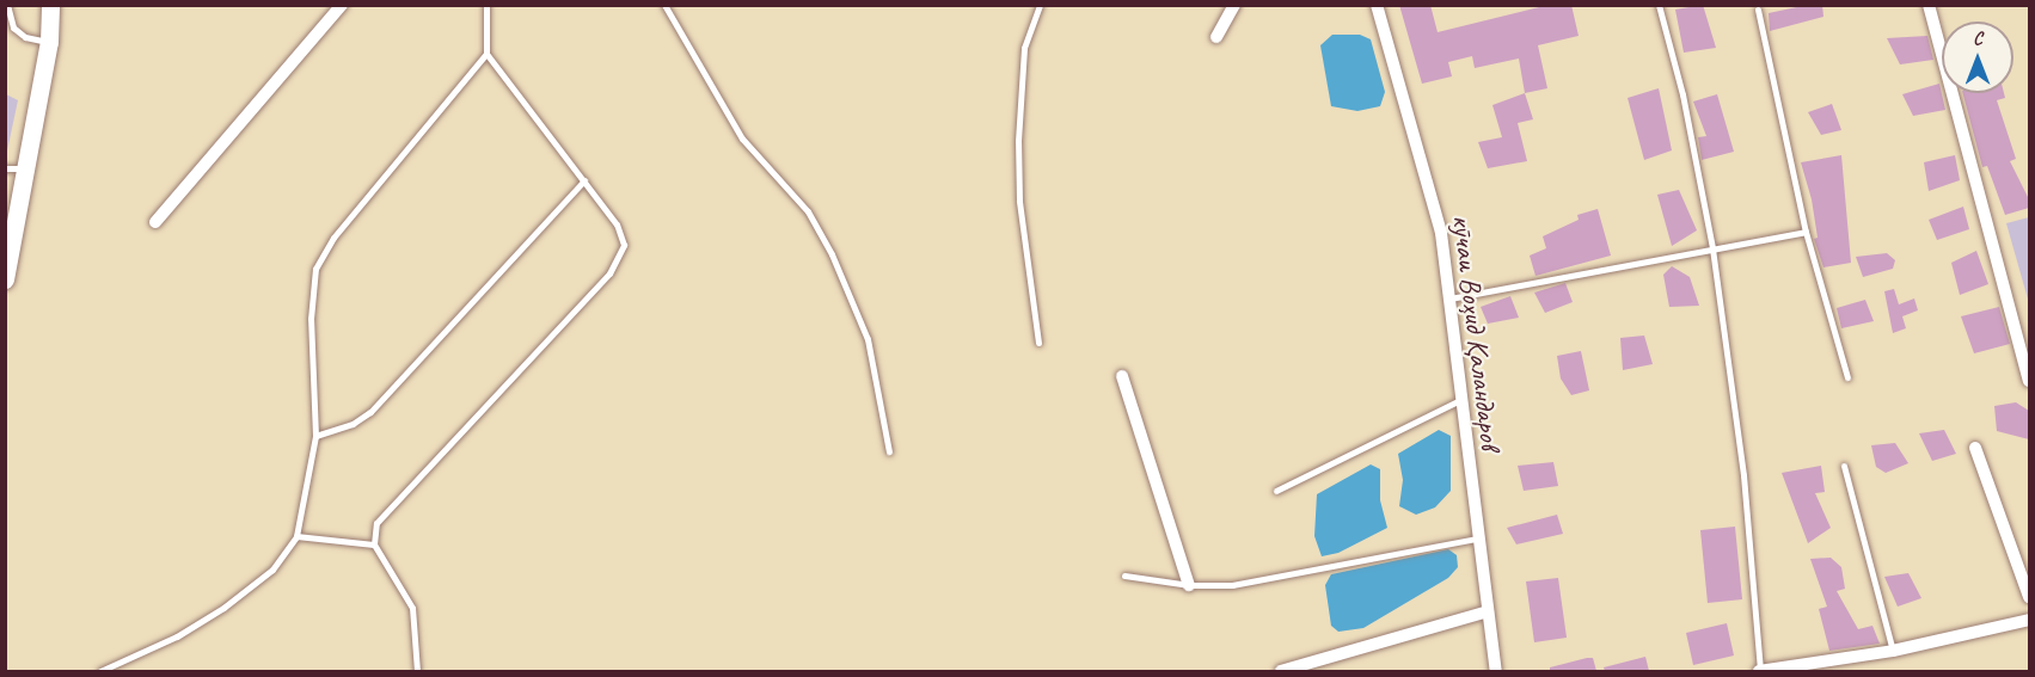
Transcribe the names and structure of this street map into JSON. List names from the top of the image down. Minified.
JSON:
{"streets":{"street":["кӯчаи Воҳид Қаландаров"]},"north":"top"}
